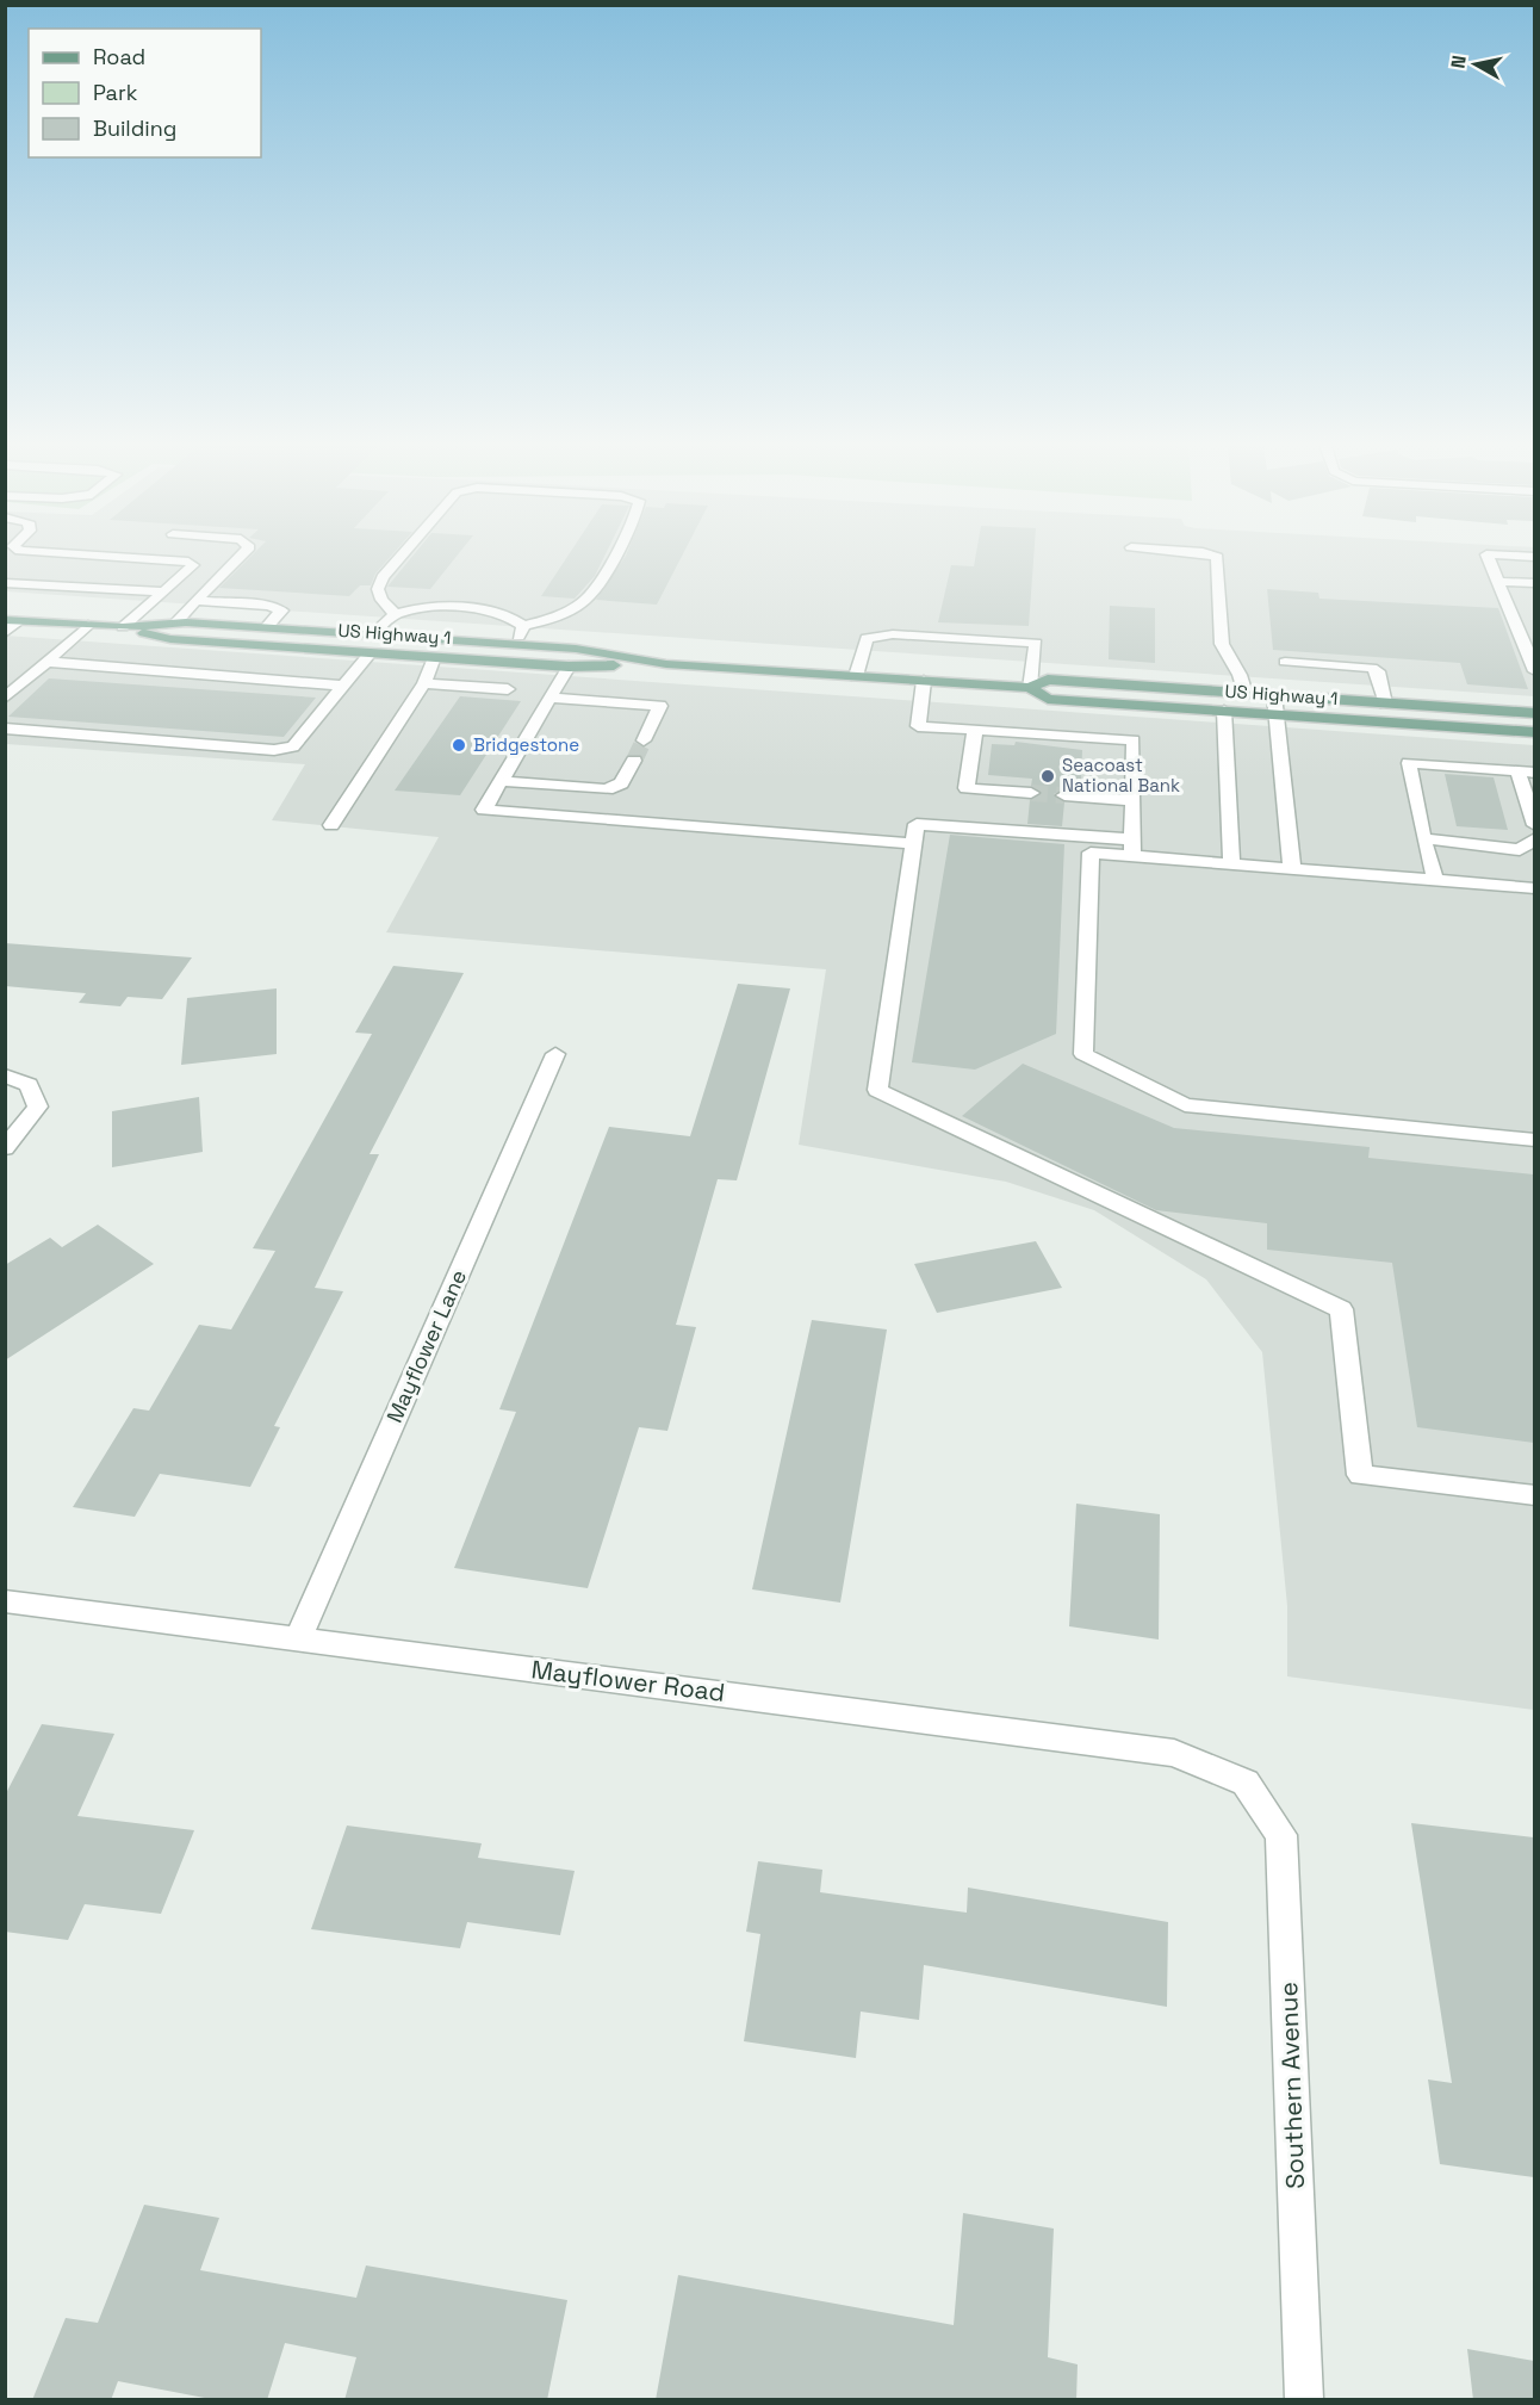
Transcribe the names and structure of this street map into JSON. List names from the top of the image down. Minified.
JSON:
{"streets":{"main road":["US Highway 1"],"street":["Mayflower Lane","Mayflower Road","Southern Avenue"]},"crossings":[["Mayflower Lane","Mayflower Road"],["Mayflower Road","Southern Avenue"]],"places":["Bridgestone","Seacoast National Bank"],"legend":["Road","Park","Building"],"north":"left"}
